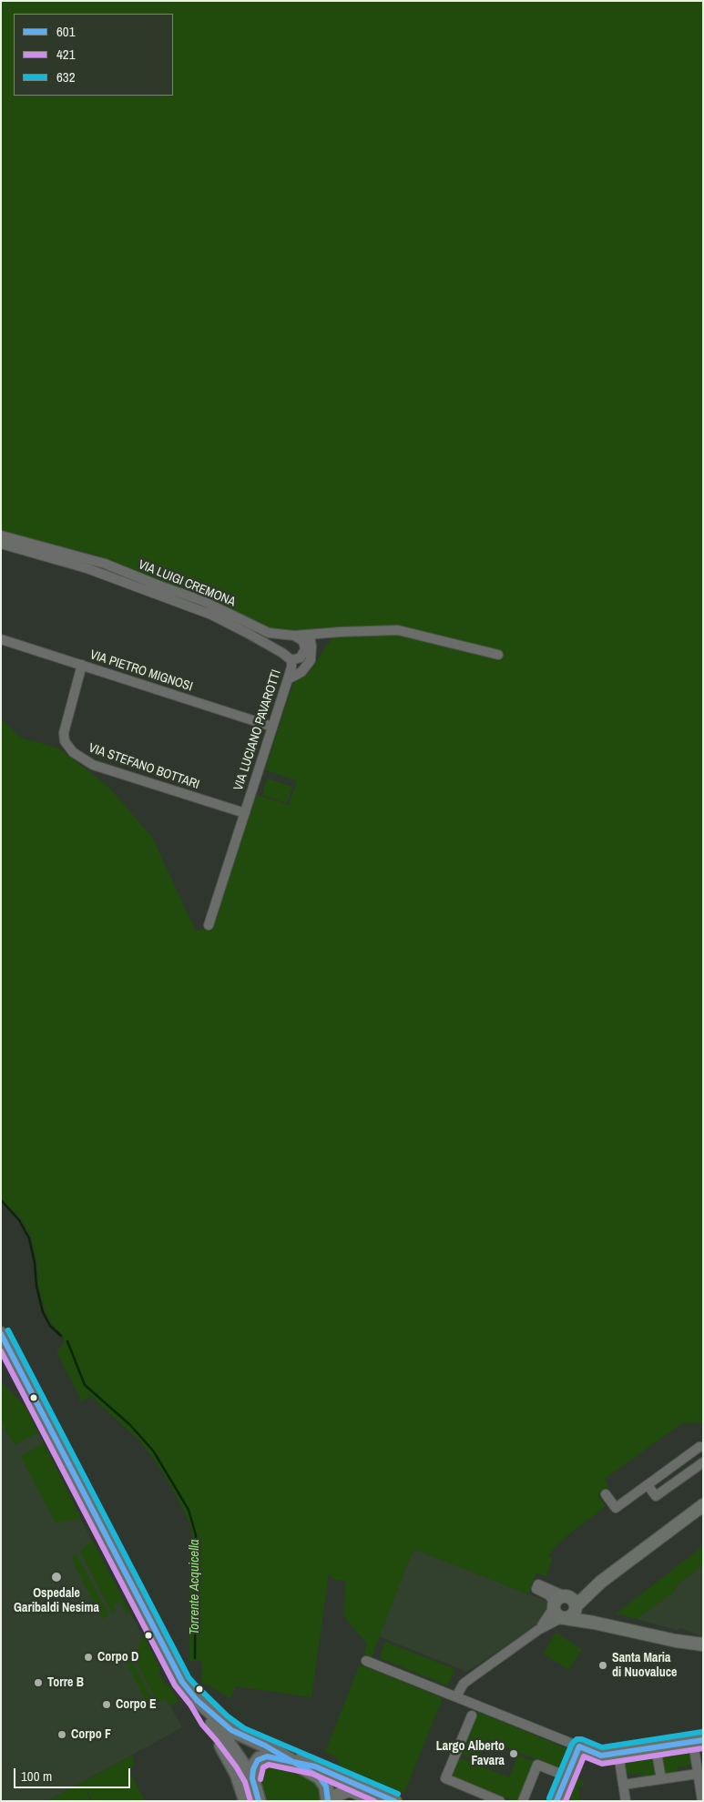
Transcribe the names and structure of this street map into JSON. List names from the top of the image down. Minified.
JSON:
{"streets":{"street":["VIA LUIGI CREMONA","VIA PIETRO MIGNOSI","VIA LUCIANO PAVAROTTI","VIA STEFANO BOTTARI"]},"crossings":[["VIA PIETRO MIGNOSI","VIA LUCIANO PAVAROTTI"],["VIA PIETRO MIGNOSI","VIA STEFANO BOTTARI"],["VIA LUCIANO PAVAROTTI","VIA STEFANO BOTTARI"]],"water":["Torrente Acquicella"],"places":["Ospedale Garibaldi Nesima","Corpo D","Santa Maria di Nuovaluce","Torre B","Corpo E","Corpo F","Largo Alberto Favara"],"lines":["transit line 632","transit line 601","transit line 421"],"legend":["601","421","632"],"scale_bar":"100 m"}
